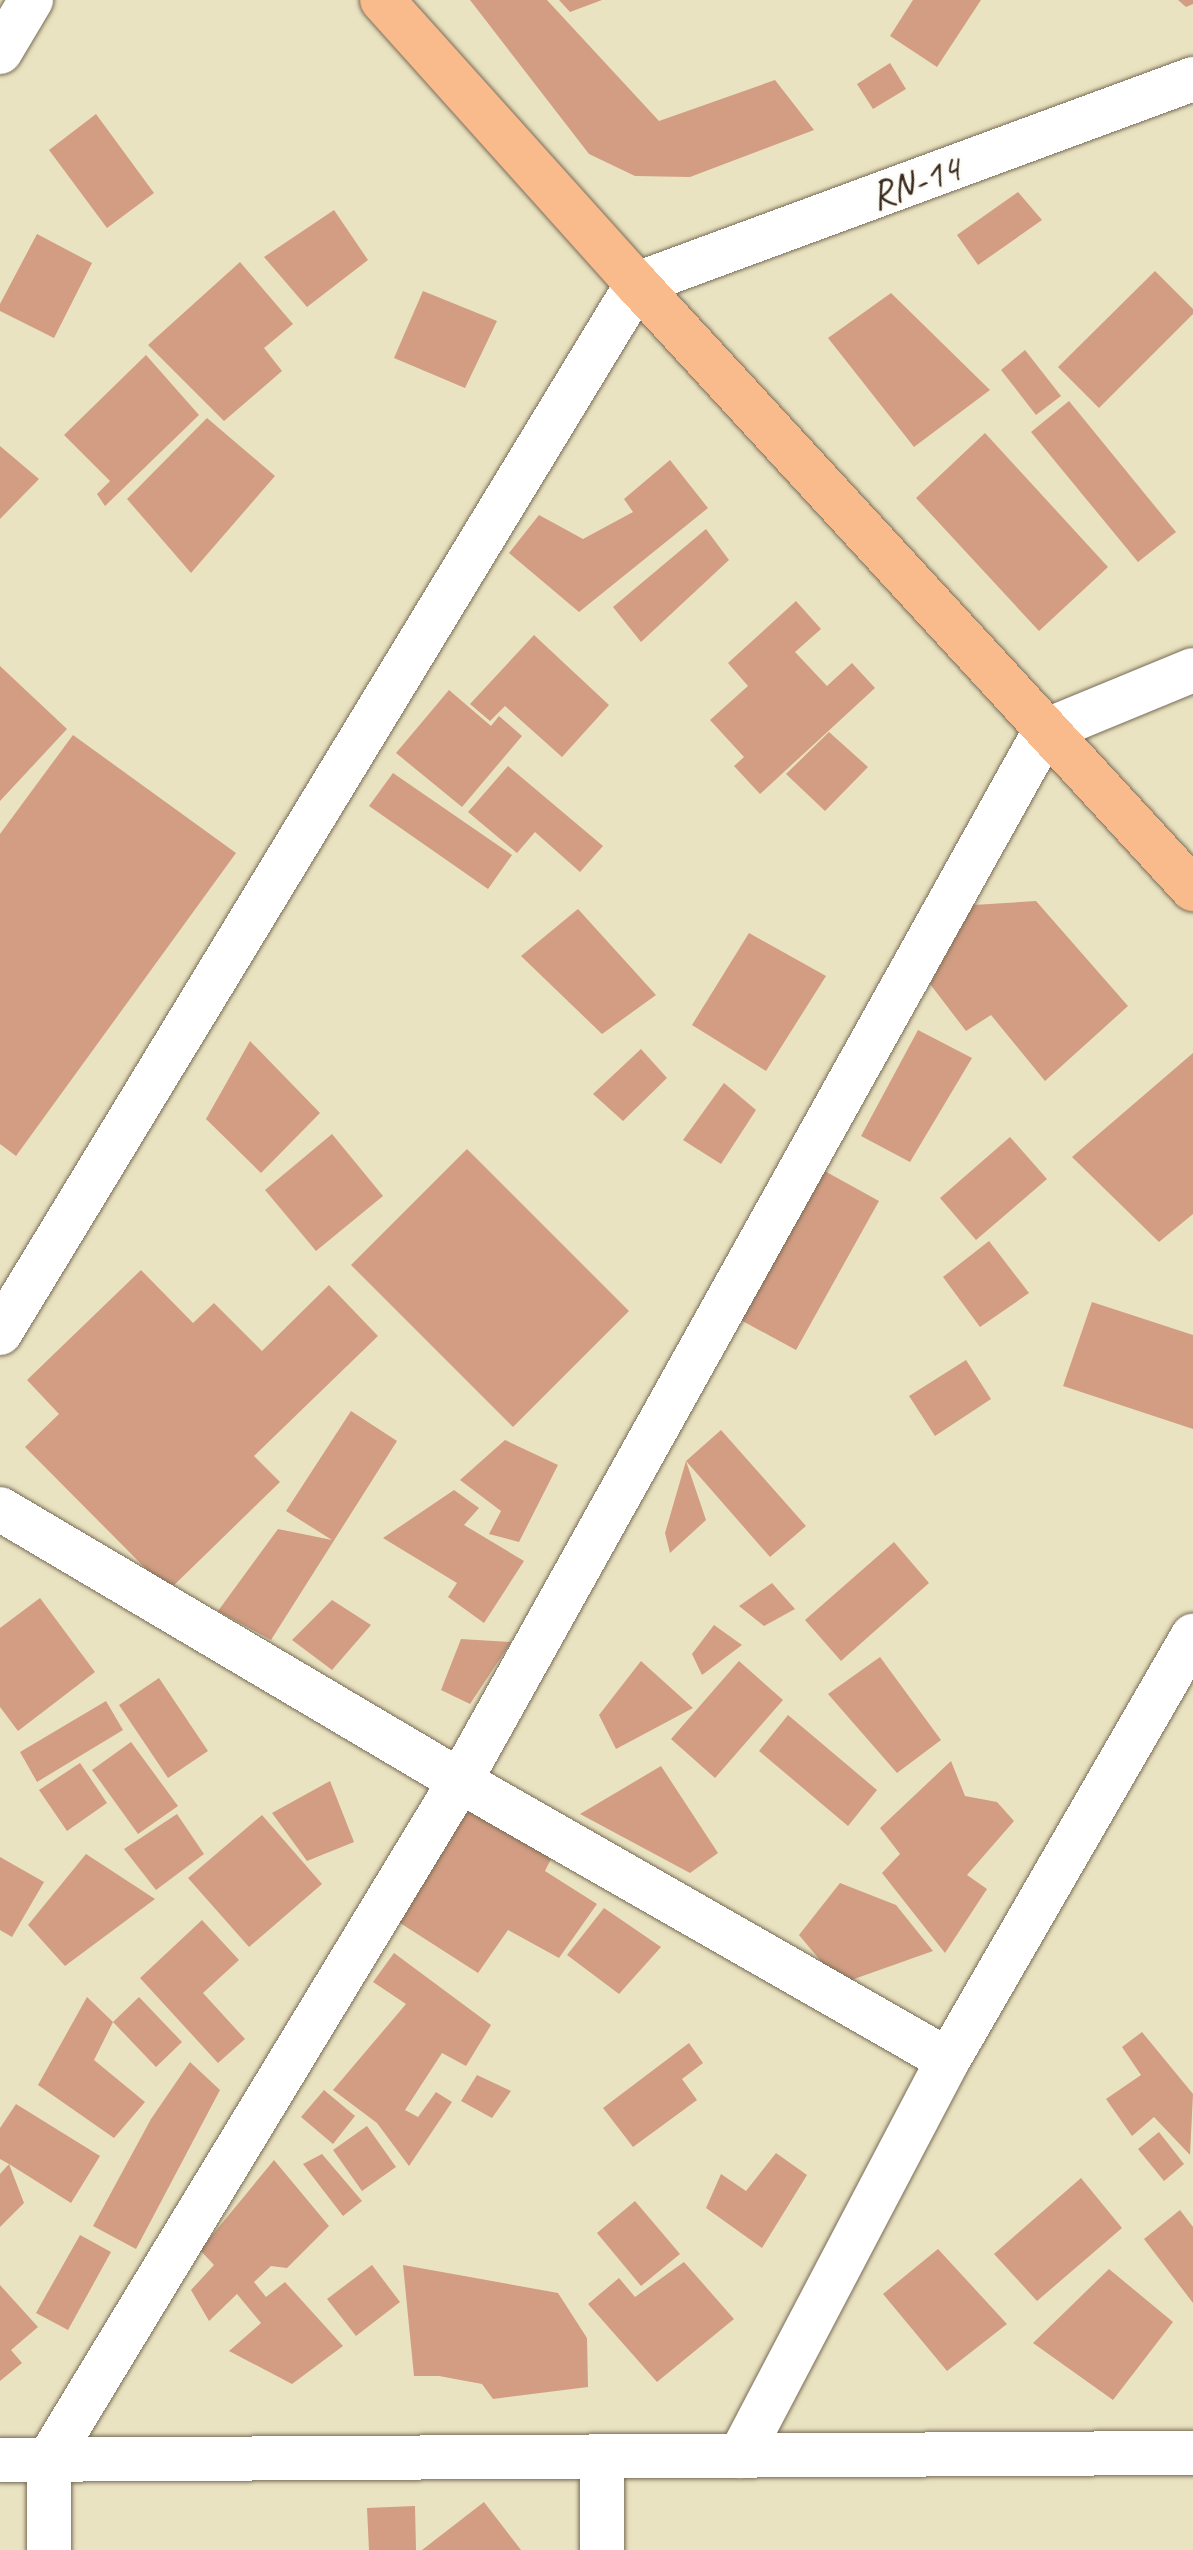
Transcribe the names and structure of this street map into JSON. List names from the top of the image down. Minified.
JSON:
{"streets":{"street":["RN-14"]}}
